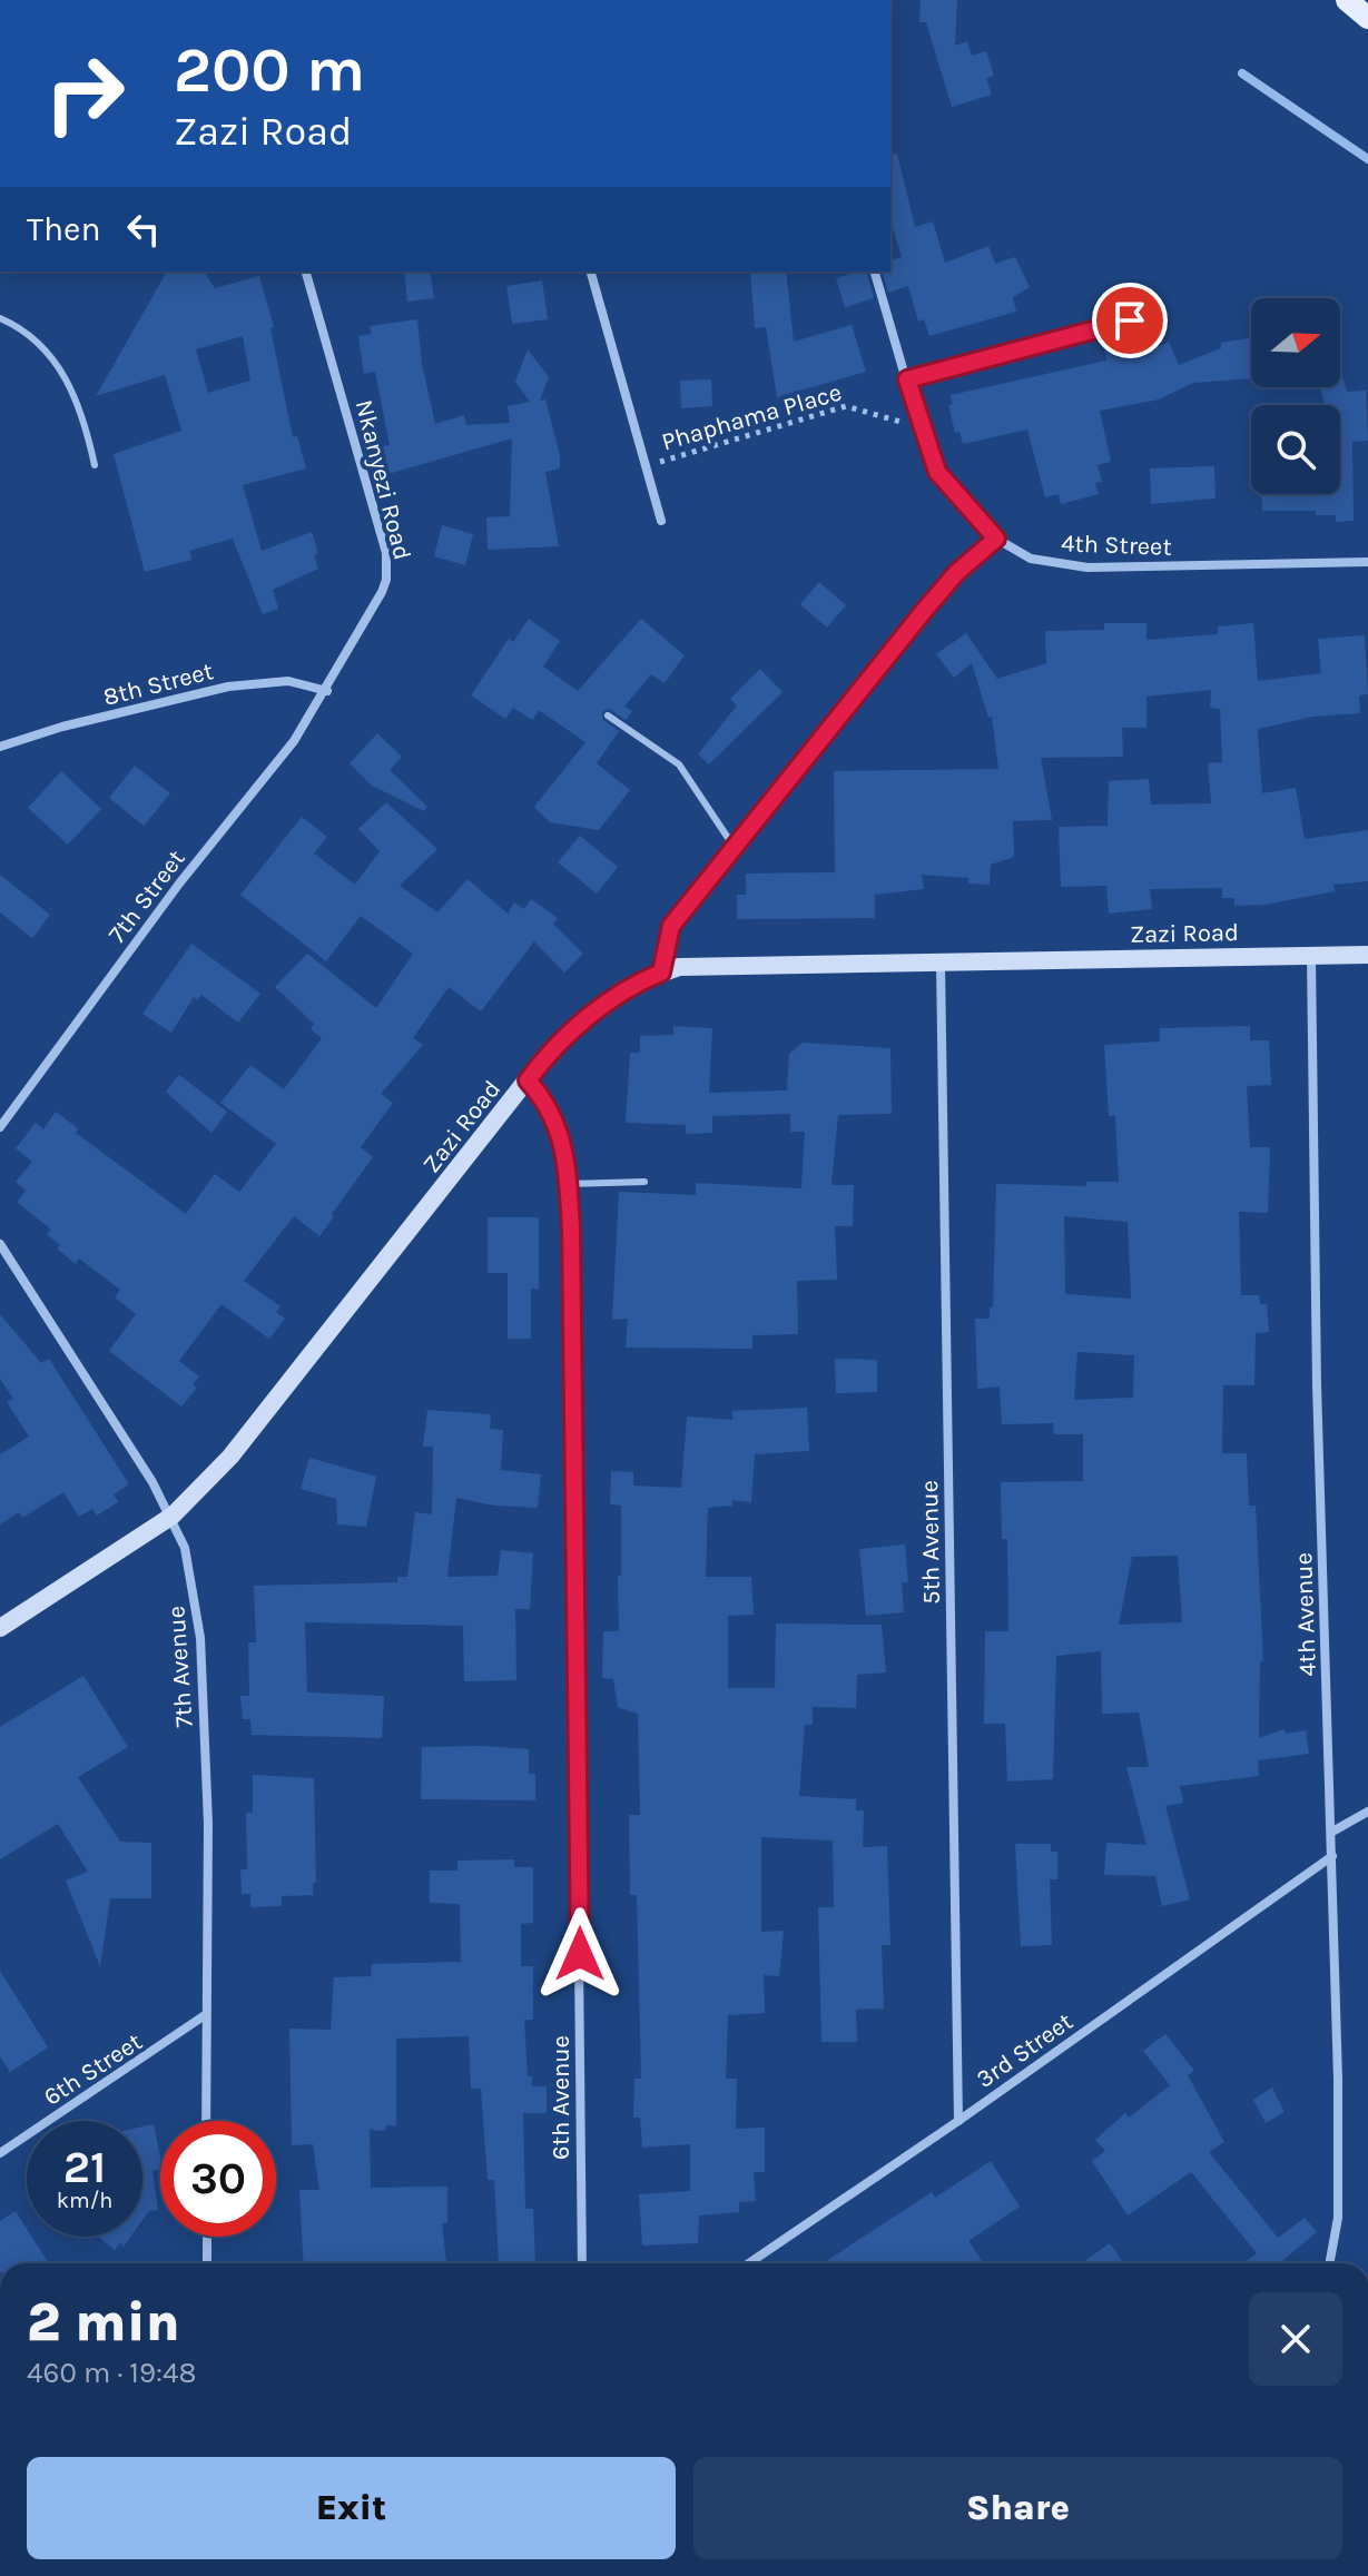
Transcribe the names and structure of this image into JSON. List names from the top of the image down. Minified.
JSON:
{"streets":{"street":["Nkanyezi Road","4th Street","8th Street","7th Street","Zazi Road","5th Avenue","4th Avenue","7th Avenue","3rd Street","6th Street","6th Avenue"],"path":["Phaphama Place"]},"crossings":[["Nkanyezi Road","8th Street"],["Nkanyezi Road","7th Street"],["8th Street","7th Street"],["Zazi Road","5th Avenue"],["Zazi Road","4th Avenue"],["Zazi Road","7th Avenue"],["Zazi Road","6th Avenue"],["5th Avenue","3rd Street"],["4th Avenue","3rd Street"],["7th Avenue","6th Street"]],"north":"right","page":{"turn":["200 m","Zazi Road"],"then":"Then","speed":"21 km/h","limit":"30","heading":["2 min","460 m · 19:48"],"buttons":["Exit","Share"]}}
